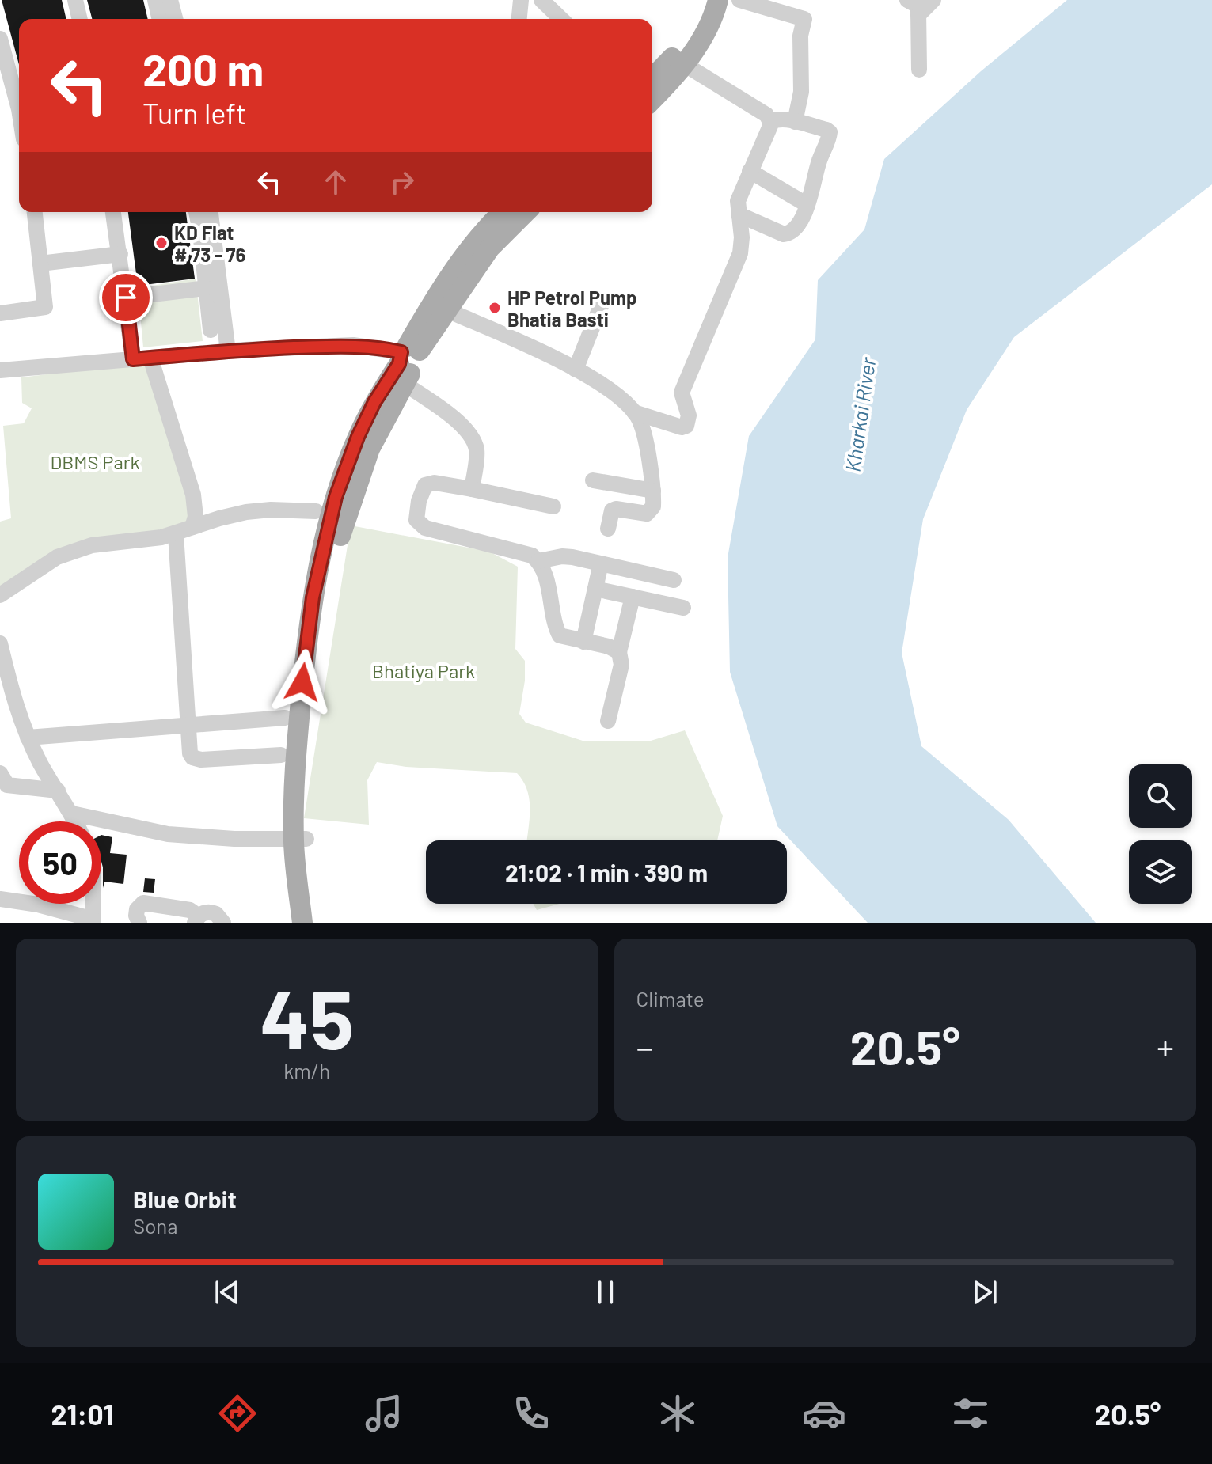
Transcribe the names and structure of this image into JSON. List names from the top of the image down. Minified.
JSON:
{"water":["Kharkai River"],"parks":["DBMS Park","Bhatiya Park"],"places":["KD Flat # 73 - 76","HP Petrol Pump Bhatia Basti"],"page":{"turn":["200 m","Turn left"],"limit":"50","trip":"21:02 · 1 min · 390 m","tile":[["45","km/h"],"Climate"],"heat":["−","20.5°","+"],"song":["Blue Orbit","Sona"],"tabs":["21:01","20.5°"]}}
